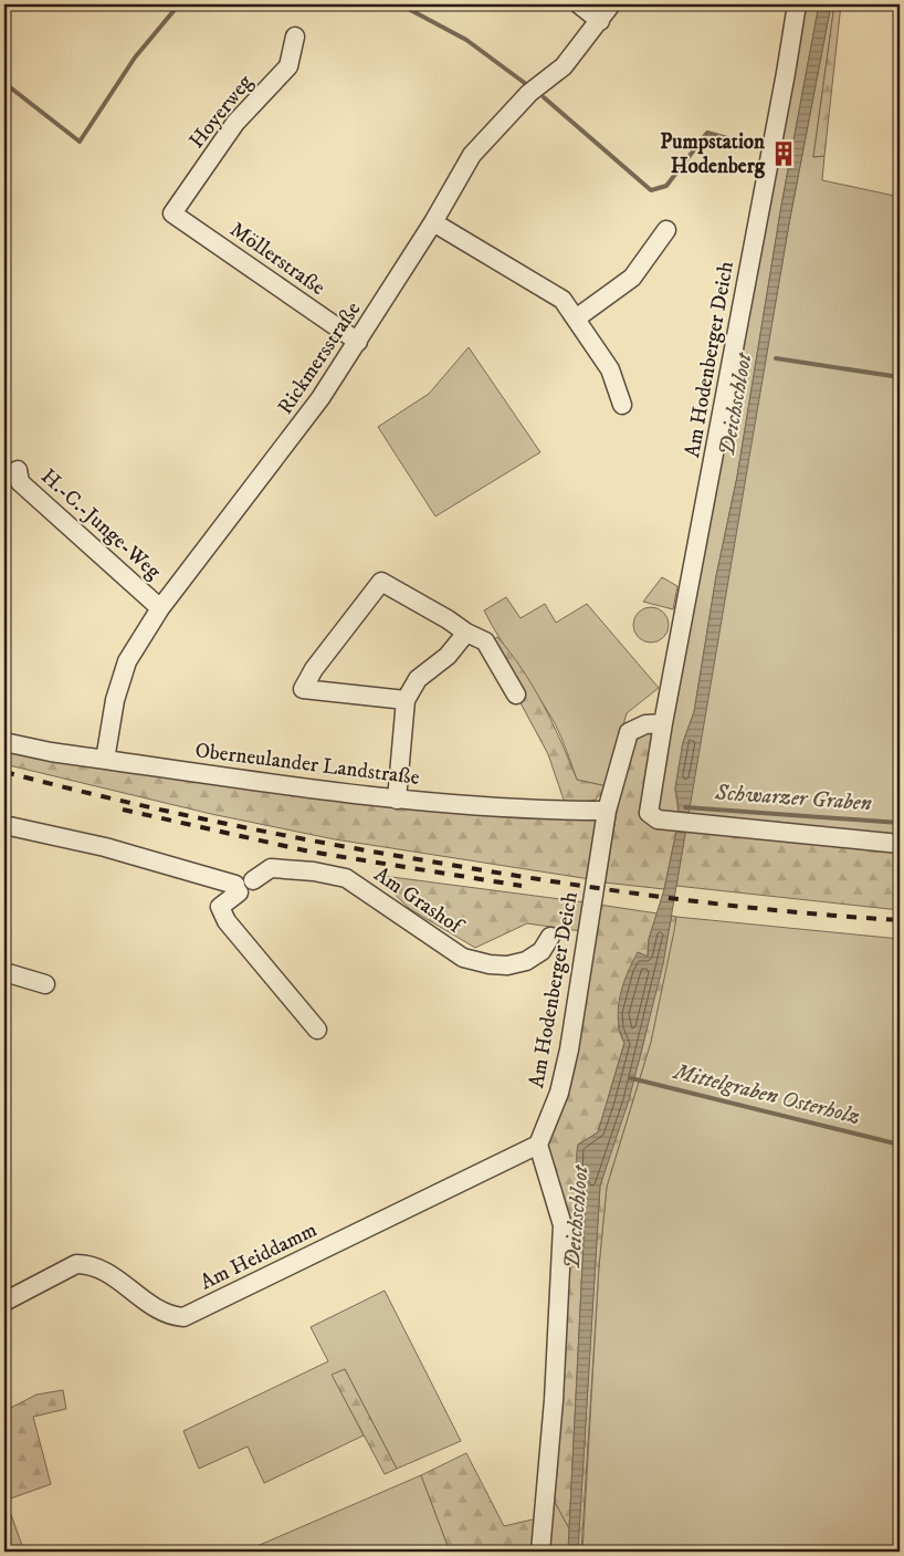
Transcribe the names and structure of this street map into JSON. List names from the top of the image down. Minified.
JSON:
{"streets":{"street":["Hoyerweg","Möllerstraße","Rickmersstraße","Am Hodenberger Deich","H.-C.-Junge-Weg","Oberneulander Landstraße","Am Grashof","Am Heiddamm"]},"crossings":[["Hoyerweg","Möllerstraße"],["Möllerstraße","Rickmersstraße"],["Rickmersstraße","H.-C.-Junge-Weg"],["Rickmersstraße","Oberneulander Landstraße"],["Am Hodenberger Deich","Oberneulander Landstraße"],["Am Hodenberger Deich","Am Heiddamm"]],"water":["Deichschloot","Schwarzer Graben","Mittelgraben Osterholz"],"places":{"building":["Pumpstation Hodenberg"]}}
